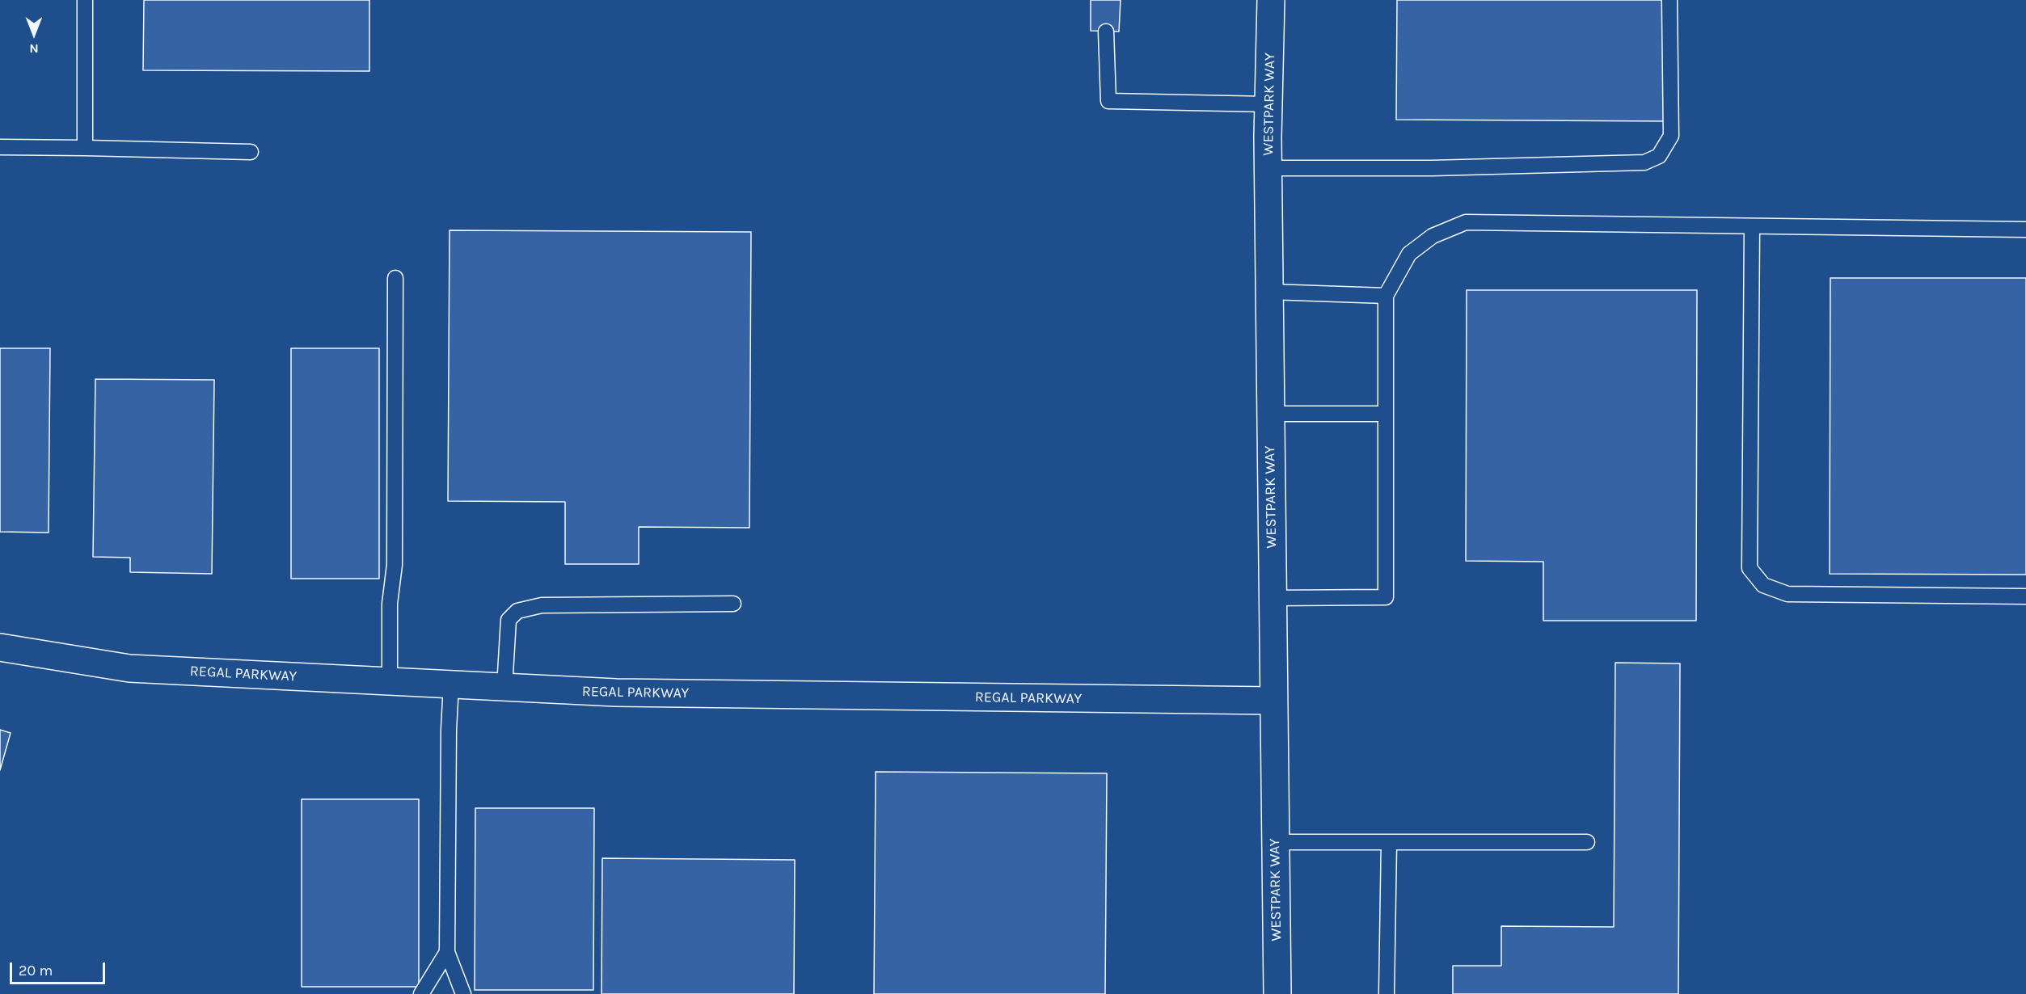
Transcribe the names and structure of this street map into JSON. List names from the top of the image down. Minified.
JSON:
{"streets":{"street":["WESTPARK WAY","REGAL PARKWAY"]},"crossings":[["WESTPARK WAY","REGAL PARKWAY"]],"scale_bar":"20 m","north":"bottom"}
